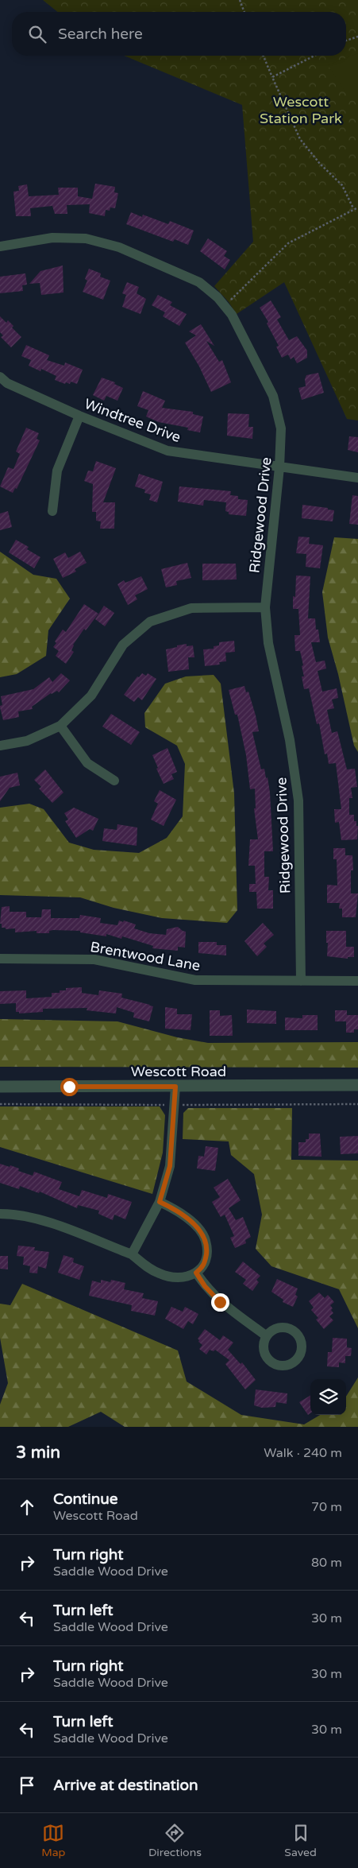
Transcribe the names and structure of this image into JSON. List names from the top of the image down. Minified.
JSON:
{"streets":{"street":["Windtree Drive","Ridgewood Drive","Brentwood Lane","Wescott Road"]},"crossings":[["Windtree Drive","Ridgewood Drive"],["Ridgewood Drive","Brentwood Lane"]],"parks":["Wescott Station Park"],"page":{"search":"Search here","heading":["3 min","Walk · 240 m"],"list":[["Continue","Wescott Road","70 m"],["Turn right","Saddle Wood Drive","80 m"],["Turn left","Saddle Wood Drive","30 m"],["Turn right","Saddle Wood Drive","30 m"],["Turn left","Saddle Wood Drive","30 m"],"Arrive at destination"],"nav":["Map","Directions","Saved"]}}
